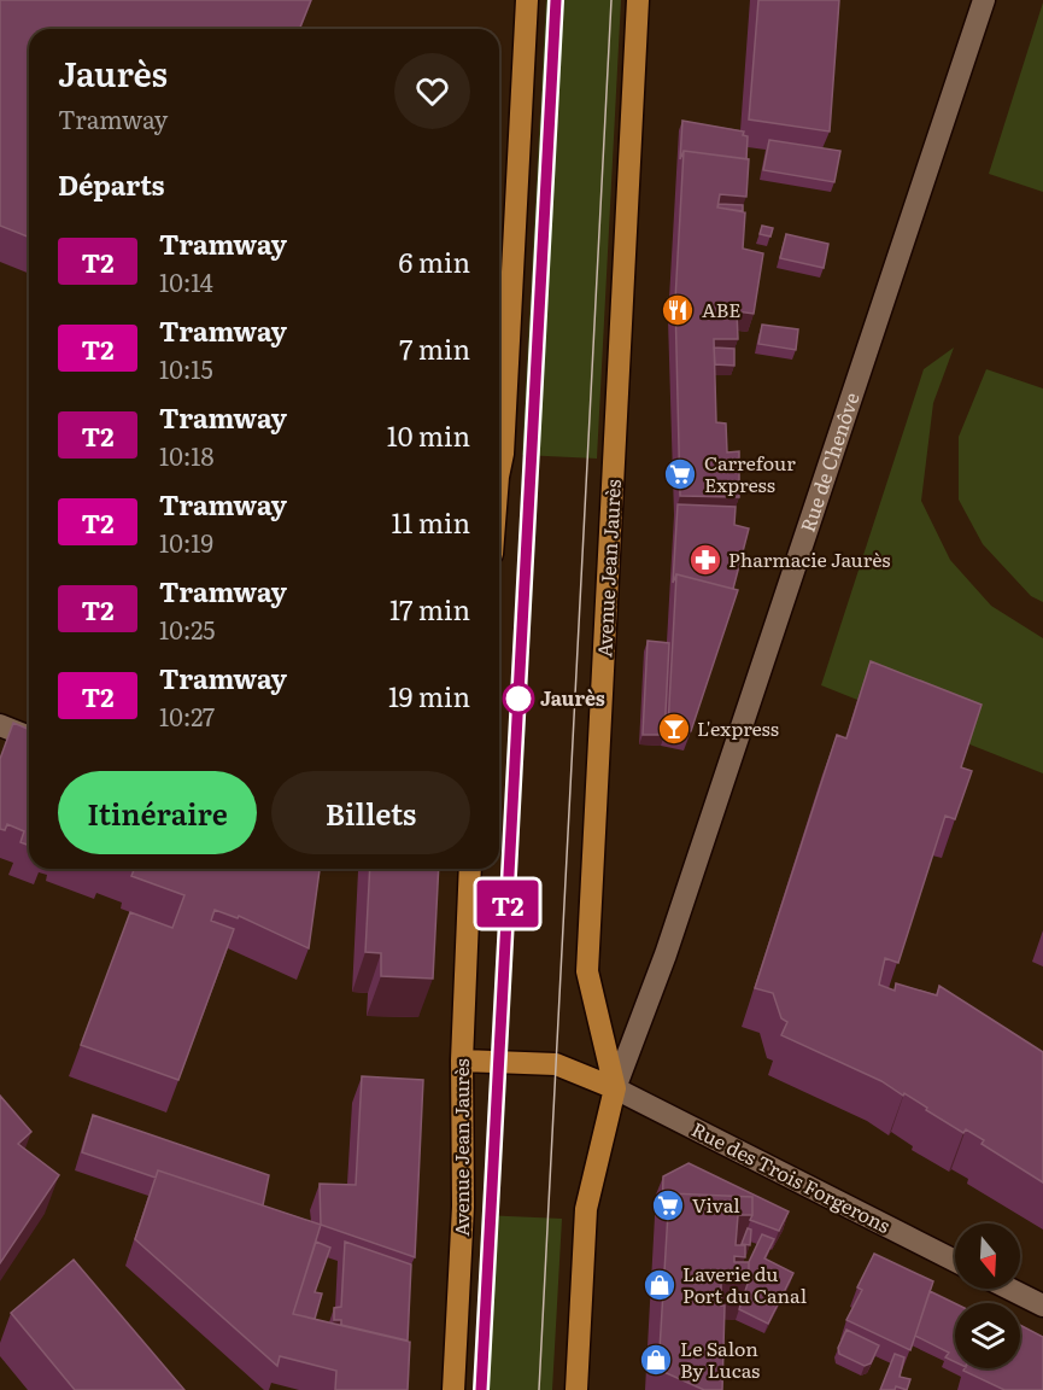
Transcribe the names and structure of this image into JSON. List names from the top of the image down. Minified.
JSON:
{"streets":{"main road":["Avenue Jean Jaurès"],"street":["Rue de Chenôve","Rue des Trois Forgerons"]},"crossings":[["Rue de Chenôve","Avenue Jean Jaurès"],["Rue de Chenôve","Rue des Trois Forgerons"],["Avenue Jean Jaurès","Rue des Trois Forgerons"]],"places":{"restaurant":["ABE"],"supermarket":["Carrefour Express","Vival"],"pharmacy":["Pharmacie Jaurès"],"other":["Jaurès"],"bar":["L'express"],"shop":["Laverie du Port du Canal","Le Salon By Lucas"]},"lines":["tram line T2"],"north":"bottom","page":{"on_map":"T2","heading":[["Jaurès","Tramway"],"Départs"],"list":[{"mark":"T2","name":"Tramway","note":"10:14","value":"6 min"},{"mark":"T2","name":"Tramway","note":"10:15","value":"7 min"},{"mark":"T2","name":"Tramway","note":"10:18","value":"10 min"},{"mark":"T2","name":"Tramway","note":"10:19","value":"11 min"},{"mark":"T2","name":"Tramway","note":"10:25","value":"17 min"},{"mark":"T2","name":"Tramway","note":"10:27","value":"19 min"}],"buttons":["Itinéraire","Billets"]}}
